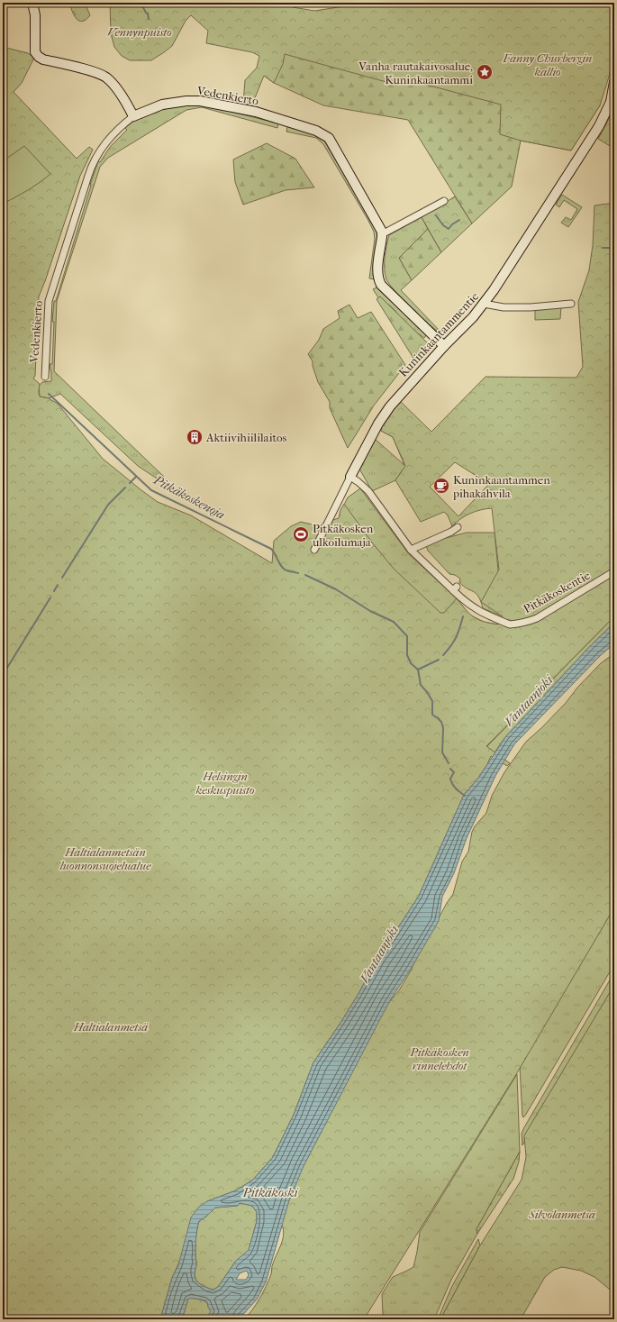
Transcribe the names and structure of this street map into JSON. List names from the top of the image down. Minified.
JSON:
{"streets":{"street":["Vedenkierto","Kuninkaantammentie","Pitkäkoskentie"]},"crossings":[["Kuninkaantammentie","Pitkäkoskentie"]],"water":["Pitkäkoskenoja","Vantaanjoki","Pitkäkoski"],"parks":["Vennynpuisto","Fanny Churbergin kallio","Helsingin keskuspuisto","Haltialanmetsän luonnonsuojelualue","Haltialanmetsä","Pitkäkosken rinnelehdot","Silvolanmetsä"],"places":{"place":["Vanha rautakaivosalue, Kuninkaantammi"],"building":["Aktiivihiililaitos"],"cafe":["Kuninkaantammen pihakahvila"],"sports":["Pitkäkosken ulkoilumaja"]}}
